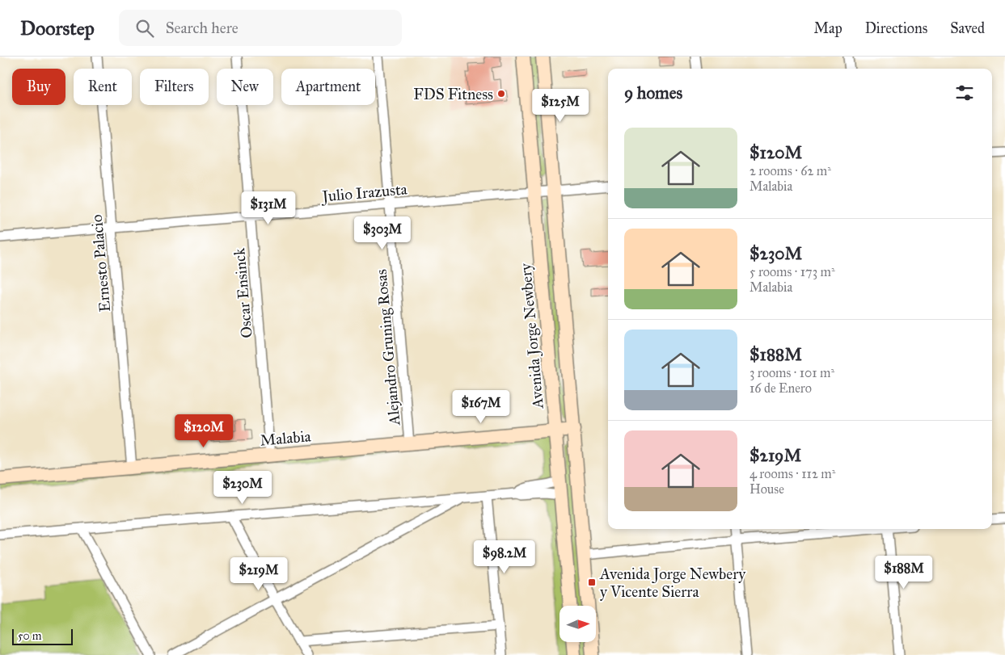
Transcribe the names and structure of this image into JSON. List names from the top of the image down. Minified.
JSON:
{"streets":{"main road":["Avenida Jorge Newbery","Malabia"],"street":["Julio Irazusta","Ernesto Palacio","Oscar Ensinck","Alejandro Gruning Rosas"]},"crossings":[["Julio Irazusta","Ernesto Palacio"],["Julio Irazusta","Oscar Ensinck"],["Julio Irazusta","Avenida Jorge Newbery"],["Julio Irazusta","Alejandro Gruning Rosas"],["Ernesto Palacio","Malabia"],["Oscar Ensinck","Malabia"],["Avenida Jorge Newbery","Malabia"],["Alejandro Gruning Rosas","Malabia"]],"places":{"other":["FDS Fitness"],"transit":["Avenida Jorge Newbery y Vicente Sierra"]},"scale_bar":"50 m","north":"right","page":{"header":"Doorstep","search":"Search here","nav":["Map","Directions","Saved"],"chip":["Buy","Rent","Filters","New","Apartment"],"heading":"9 homes","price":["$125M","$131M","$303M","$167M","$120M","$230M","$98.2M","$188M","$219M"],"list":[{"name":"$120M","note":"2 rooms · 62 m² · Malabia"},{"name":"$230M","note":"5 rooms · 173 m² · Malabia"},{"name":"$188M","note":"3 rooms · 101 m² · 16 de Enero"},{"name":"$219M","note":"4 rooms · 112 m² · House"}],"scale":"50 m"}}
